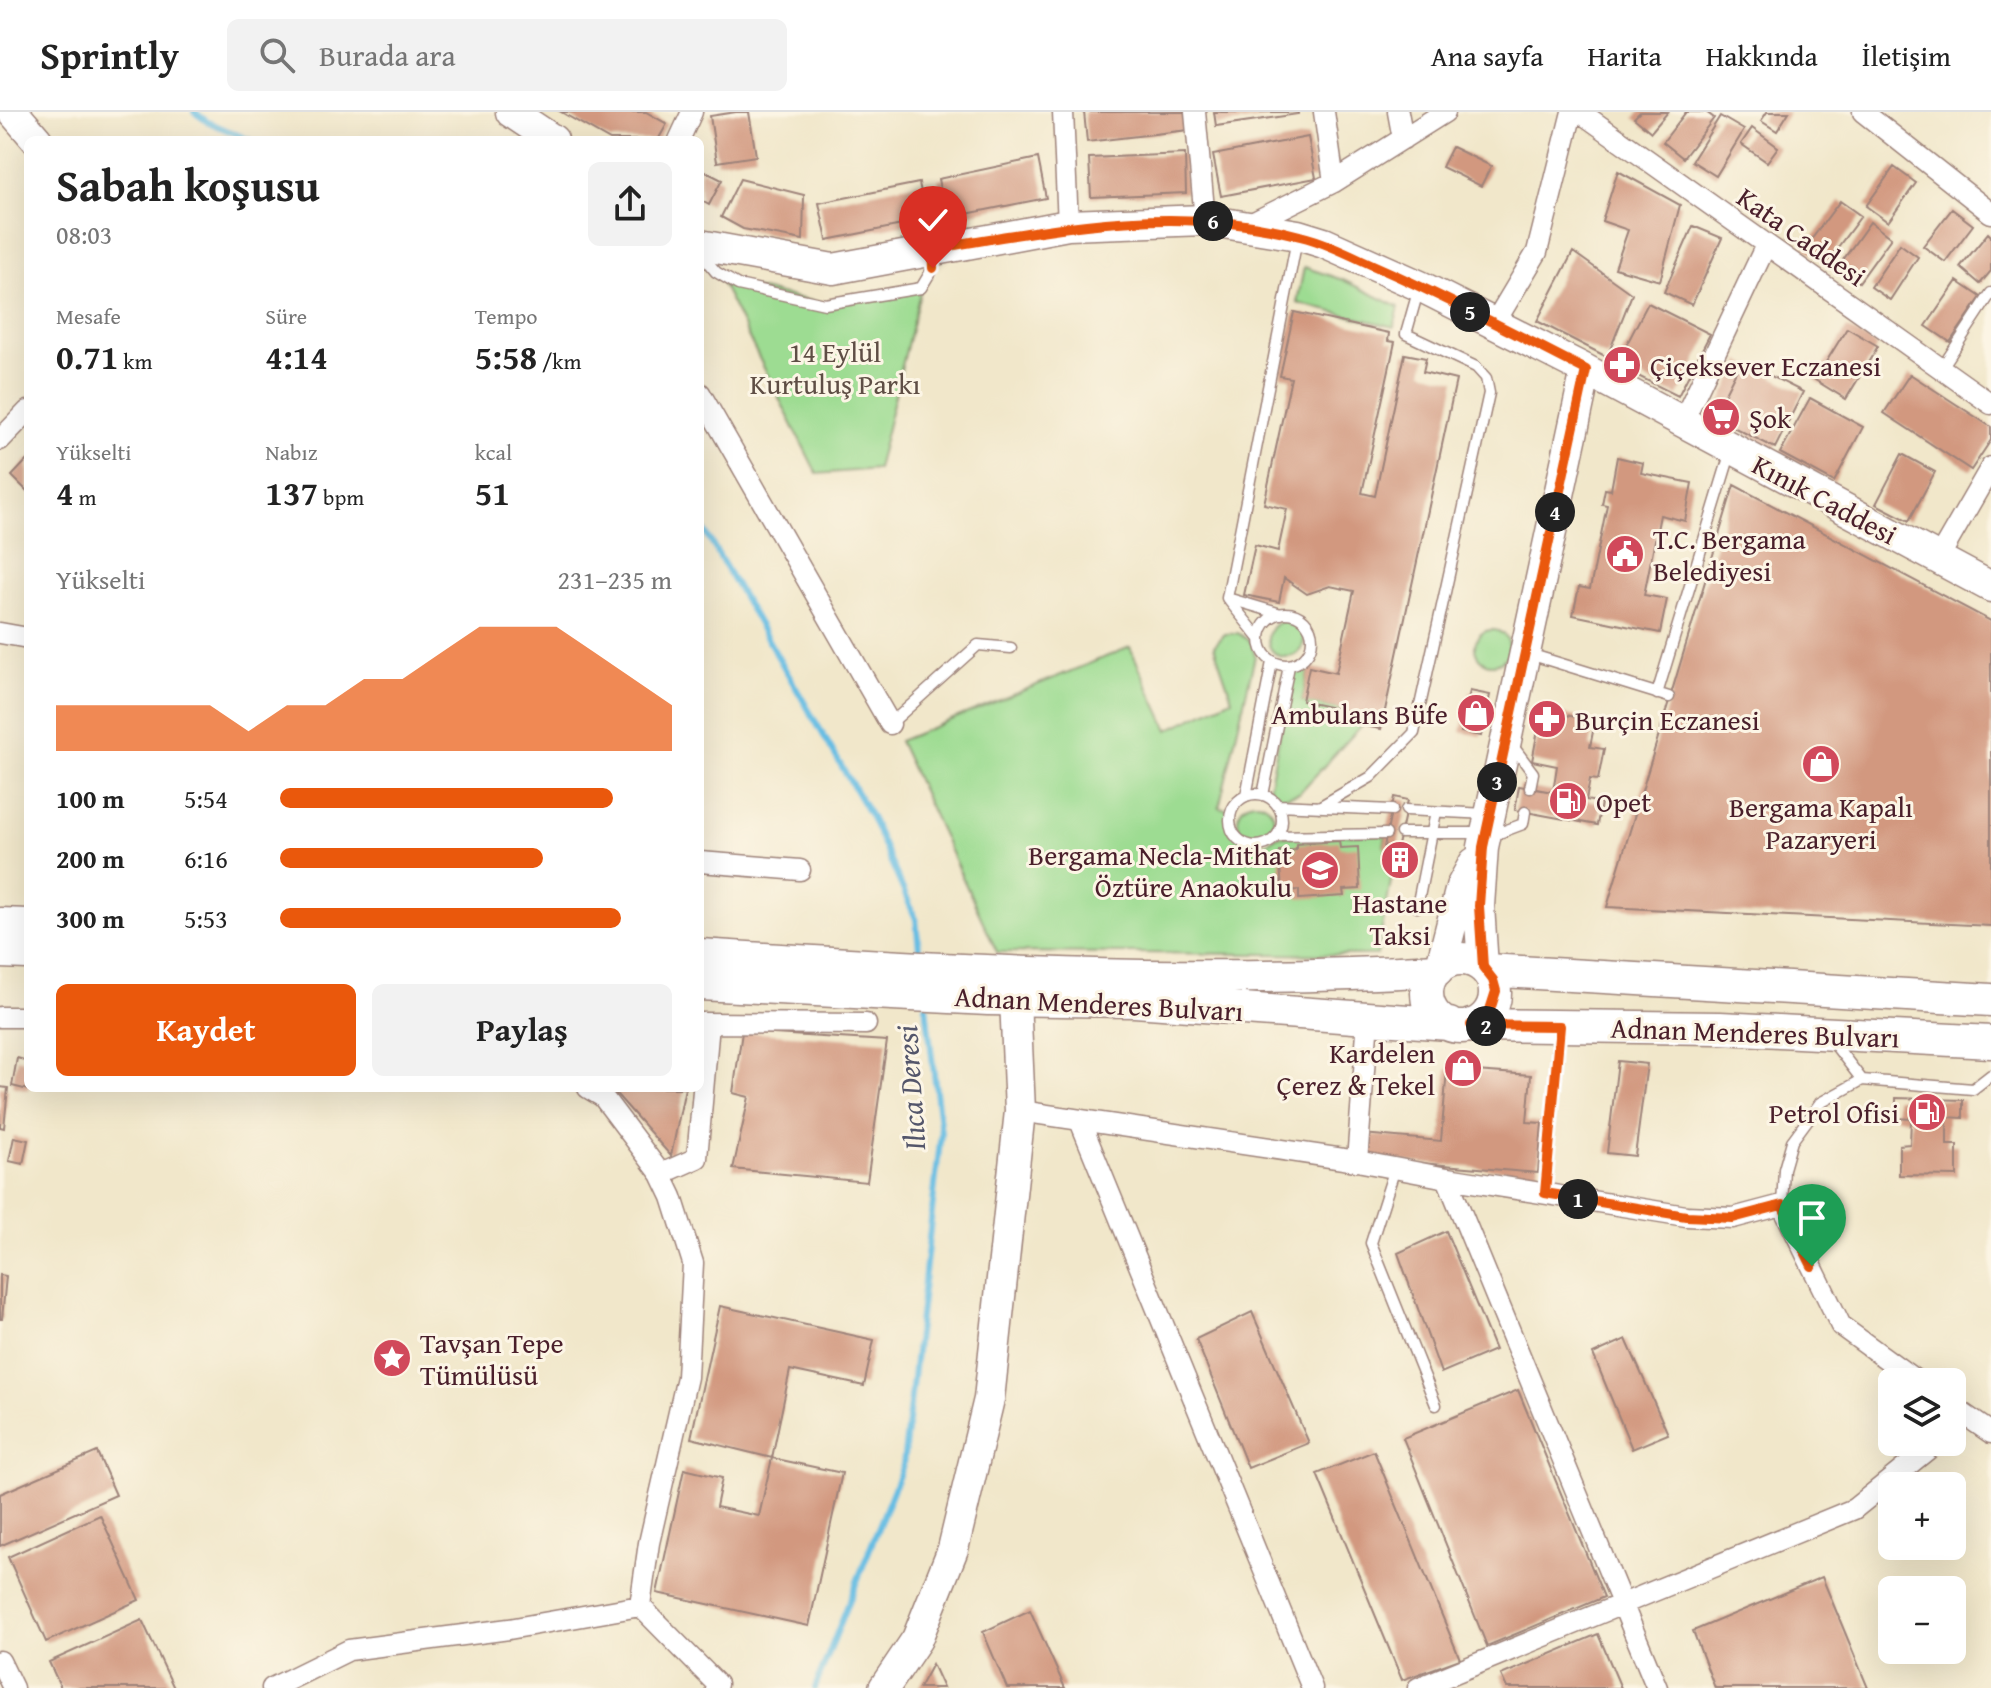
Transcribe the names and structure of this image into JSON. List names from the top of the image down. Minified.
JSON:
{"streets":{"main road":["Kınık Caddesi","Adnan Menderes Bulvarı"],"street":["Kata Caddesi"]},"water":["Ilıca Deresi"],"parks":["14 Eylül Kurtuluş Parkı"],"places":{"pharmacy":["Çiçeksever Eczanesi","Burçin Eczanesi"],"supermarket":["Şok"],"public building":["T.C. Bergama Belediyesi"],"shop":["Ambulans Büfe","Bergama Kapalı Pazaryeri","Kardelen Çerez & Tekel"],"fuel station":["Opet","Petrol Ofisi"],"building":["Hastane Taksi"],"school or university":["Bergama Necla-Mithat Öztüre Anaokulu"],"place":["Tavşan Tepe Tümülüsü"]},"page":{"header":"Sprintly","search":"Burada ara","nav":["Ana sayfa","Harita","Hakkında","İletişim"],"heading":["Sabah koşusu","08:03"],"pins":["6","5","4","3","2","1"],"stats":[["Mesafe","0.71 km"],["Süre","4:14"],["Tempo","5:58 /km"],["Yükselti","4 m"],["Nabız","137 bpm"],["kcal","51"]],"chart":["Yükselti","231–235 m"],"list":[{"name":"100 m","note":"5:54"},{"name":"200 m","note":"6:16"},{"name":"300 m","note":"5:53"}],"buttons":["Kaydet","Paylaş"],"map_buttons":["+","−"]}}
